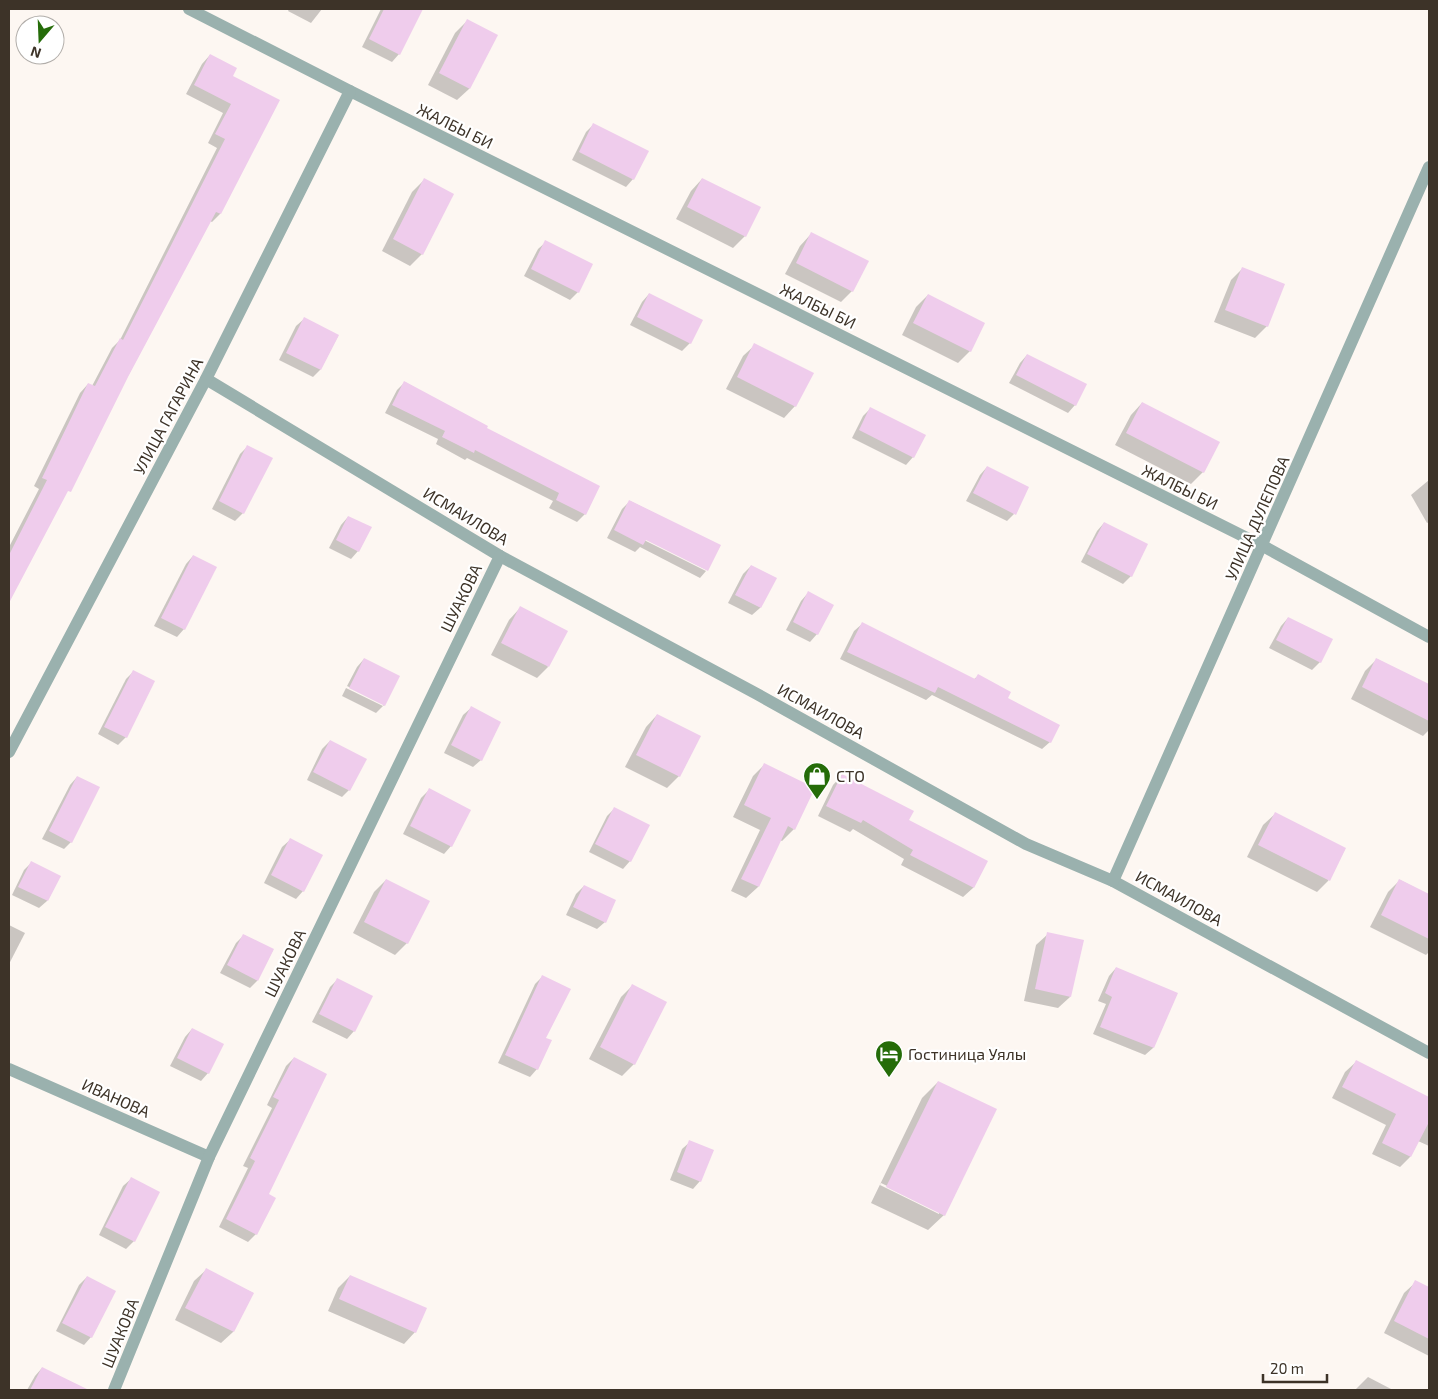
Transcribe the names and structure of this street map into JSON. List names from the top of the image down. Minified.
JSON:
{"streets":{"street":["ЖАЛБЫ БИ","УЛИЦА ГАГАРИНА","ИСМАИЛОВА","УЛИЦА ДУЛЕПОВА","ШУАКОВА","ИВАНОВА"]},"crossings":[["ЖАЛБЫ БИ","УЛИЦА ГАГАРИНА"],["ЖАЛБЫ БИ","УЛИЦА ДУЛЕПОВА"],["УЛИЦА ГАГАРИНА","ИСМАИЛОВА"],["ИСМАИЛОВА","УЛИЦА ДУЛЕПОВА"],["ИСМАИЛОВА","ШУАКОВА"],["ШУАКОВА","ИВАНОВА"]],"places":{"shop":["СТО"],"hotel":["Гостиница Уялы"]},"scale_bar":"20 m","north":"bottom"}
